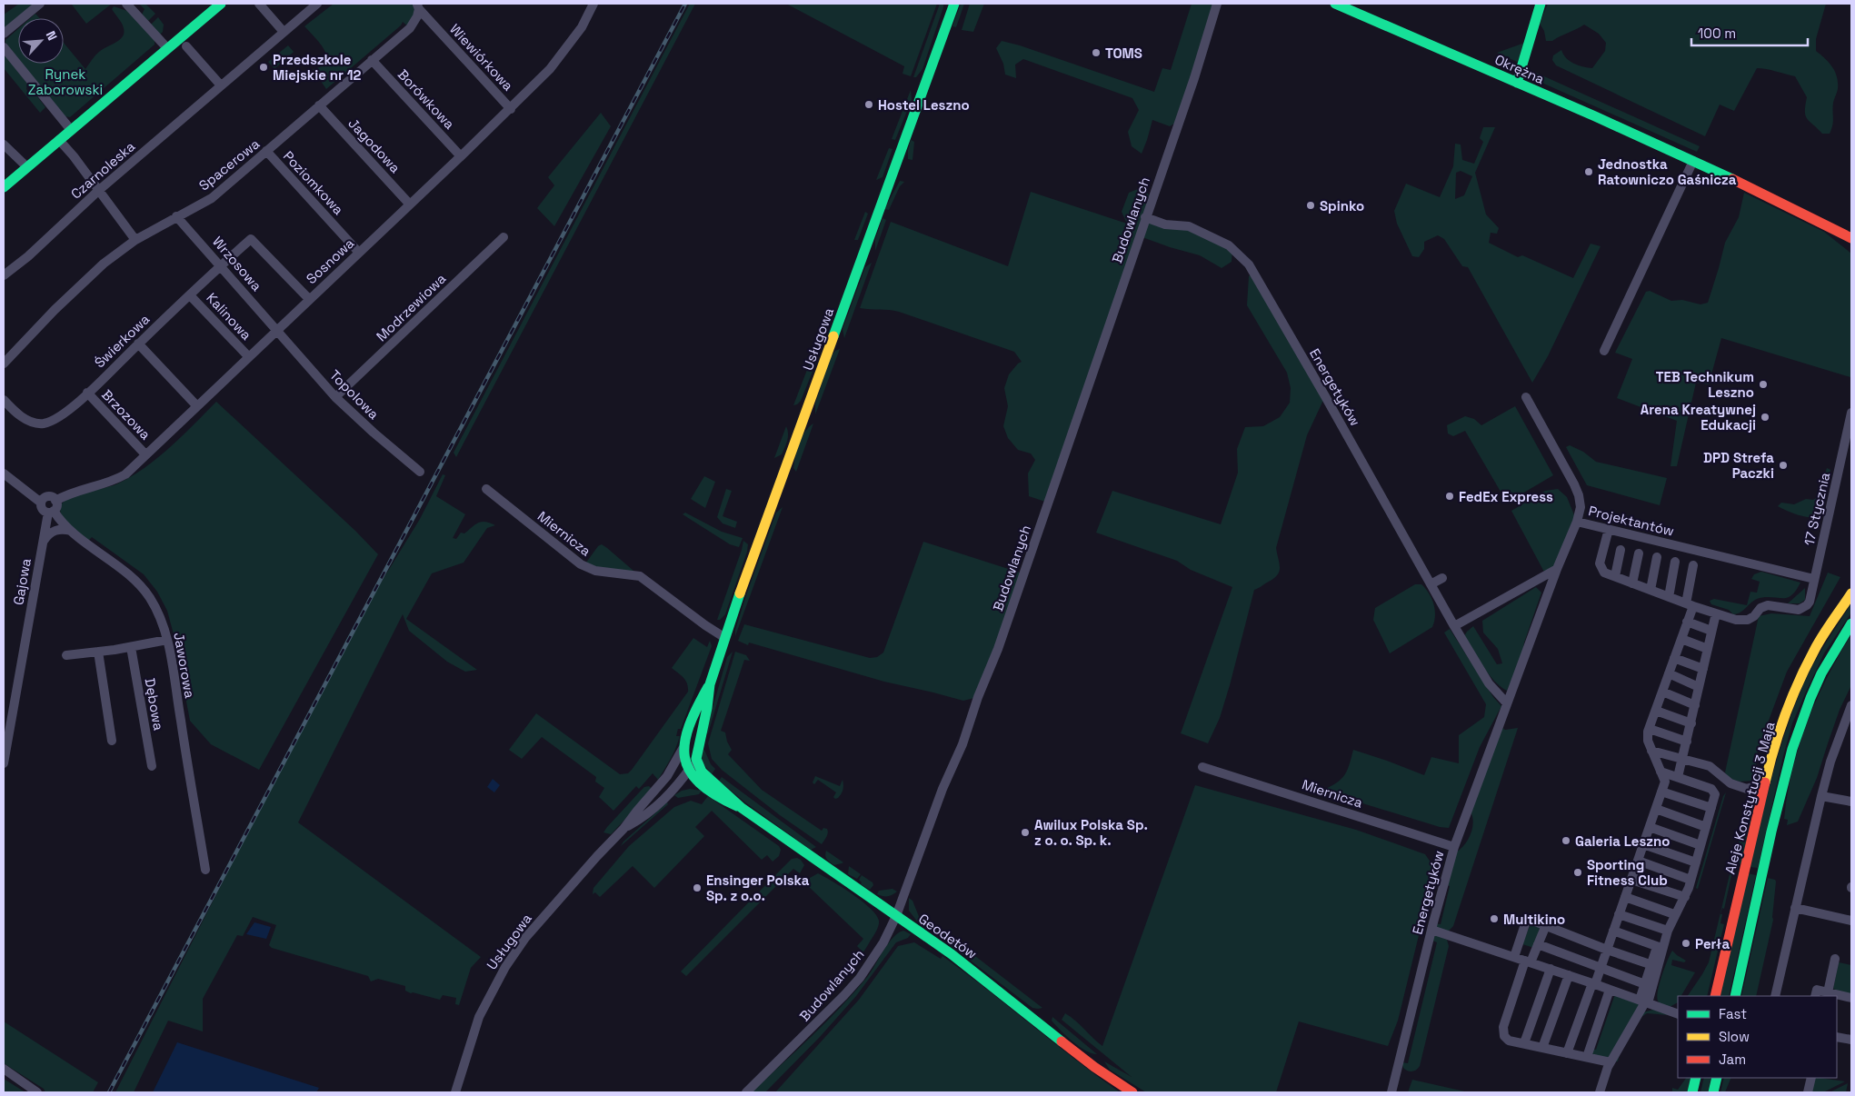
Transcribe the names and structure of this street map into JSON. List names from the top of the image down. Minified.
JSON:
{"streets":{"street":["Wiewiórkowa","Okrężna","Borówkowa","Jagodowa","Spacerowa","Czarnoleska","Poziomkowa","Budowlanych","Sosnowa","Wrzosowa","Modrzewiowa","Kalinowa","Usługowa","Świerkowa","Energetyków","Topolowa","Brzozowa","17 Stycznia","Projektantów","Miernicza","Gajowa","Jaworowa","Dębowa","Aleje Konstytucji 3 Maja","Geodetów"]},"crossings":[["Wiewiórkowa","Spacerowa"],["Wiewiórkowa","Sosnowa"],["Borówkowa","Spacerowa"],["Borówkowa","Sosnowa"],["Jagodowa","Spacerowa"],["Jagodowa","Sosnowa"],["Spacerowa","Poziomkowa"],["Spacerowa","Wrzosowa"],["Poziomkowa","Sosnowa"],["Budowlanych","Energetyków"],["Budowlanych","Geodetów"],["Sosnowa","Wrzosowa"],["Sosnowa","Kalinowa"],["Sosnowa","Świerkowa"],["Sosnowa","Topolowa"],["Sosnowa","Brzozowa"],["Sosnowa","Gajowa"],["Sosnowa","Jaworowa"],["Wrzosowa","Świerkowa"],["Wrzosowa","Topolowa"],["Modrzewiowa","Topolowa"],["Kalinowa","Świerkowa"],["Usługowa","Miernicza"],["Usługowa","Geodetów"],["Świerkowa","Brzozowa"],["Energetyków","Projektantów"],["Energetyków","Miernicza"],["17 Stycznia","Projektantów"],["Gajowa","Jaworowa"]],"parks":["Rynek Zaborowski"],"places":["TOMS","Przedszkole Miejskie nr 12","Hostel Leszno","Jednostka Ratowniczo Gaśnicza","Spinko","TEB Technikum Leszno","Arena Kreatywnej Edukacji","DPD Strefa Paczki","FedEx Express","Awilux Polska Sp. z o. o. Sp. k.","Galeria Leszno","Sporting Fitness Club","Ensinger Polska Sp. z o.o.","Multikino","Perła"],"legend":["Fast","Slow","Jam"],"scale_bar":"100 m","north":"top right"}
